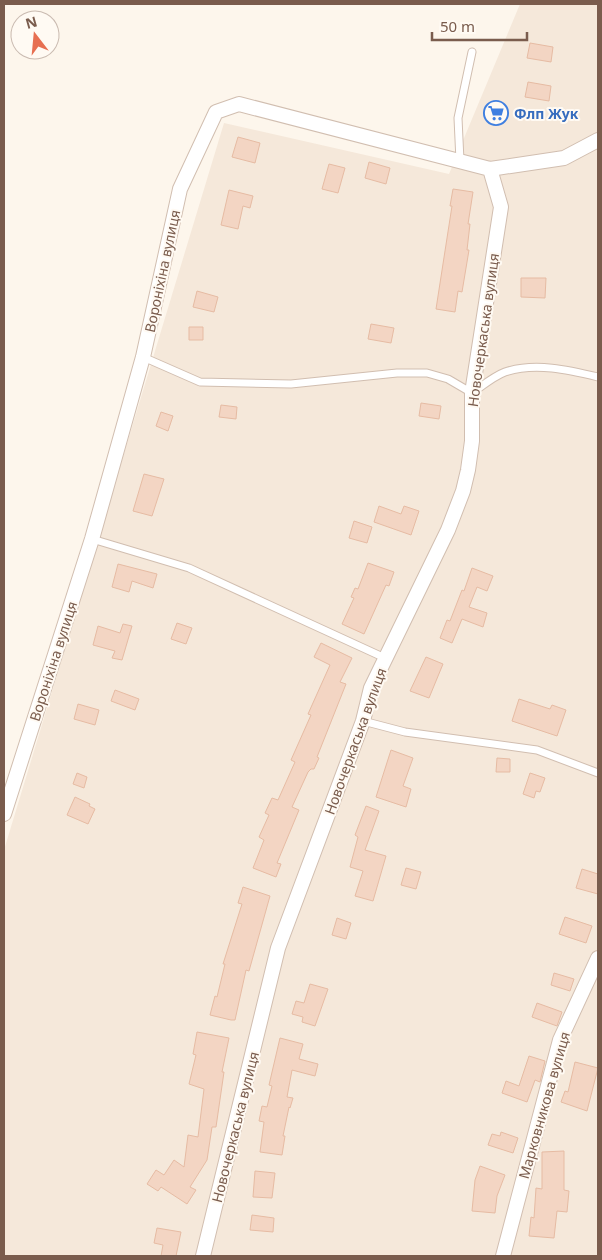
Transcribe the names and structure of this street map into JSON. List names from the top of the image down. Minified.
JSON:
{"streets":{"street":["Вороніхіна вулиця","Новочеркаська вулиця","Марковникова вулиця"]},"crossings":[["Вороніхіна вулиця","Новочеркаська вулиця"]],"places":{"supermarket":["Флп Жук"]},"scale_bar":"50 m","north":"top"}
